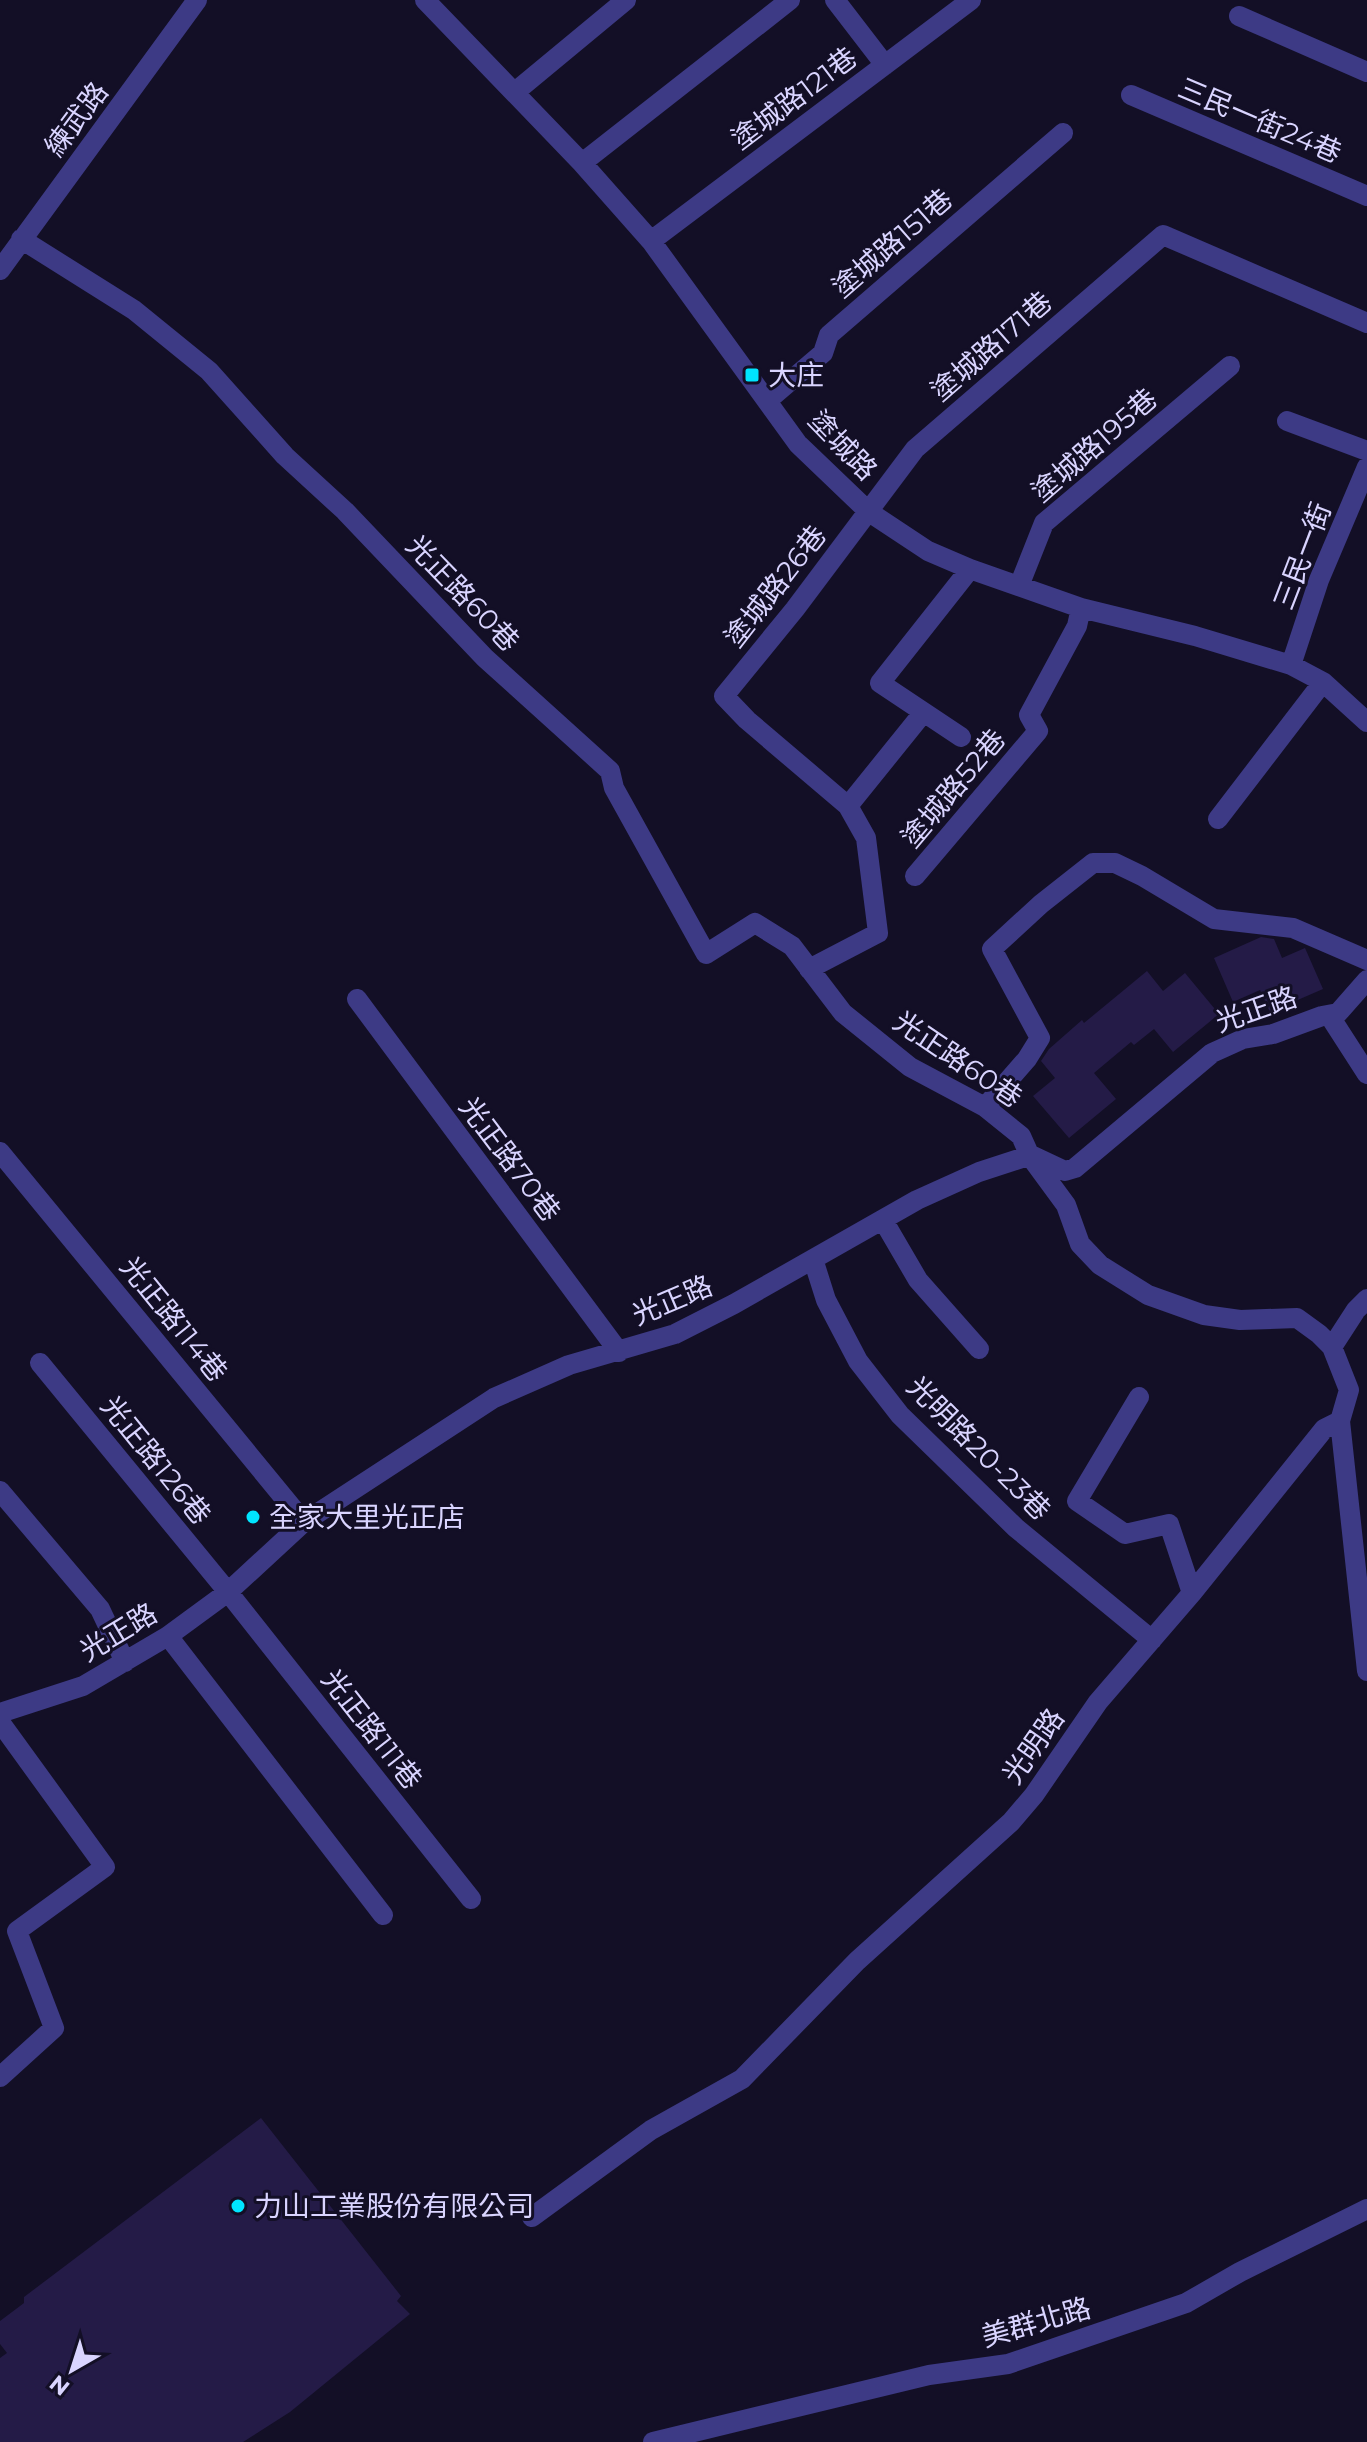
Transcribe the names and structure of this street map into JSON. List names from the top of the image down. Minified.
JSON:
{"streets":{"street":["塗城路121巷","練武路","三民一街24巷","塗城路151巷","塗城路171巷","塗城路","塗城路195巷","三民一街","塗城路26巷","光正路60巷","塗城路52巷","光正路","光正路70巷","光正路114巷","光明路20-23巷","光正路126巷","光正路111巷","光明路","美群北路"]},"crossings":[["塗城路121巷","塗城路"],["練武路","光正路60巷"],["塗城路151巷","塗城路"],["塗城路171巷","塗城路"],["塗城路171巷","塗城路26巷"],["塗城路","塗城路195巷"],["塗城路","三民一街"],["塗城路","塗城路26巷"],["塗城路","塗城路52巷"],["光正路60巷","光正路"],["光正路","光正路70巷"],["光正路","光正路114巷"],["光正路","光明路20-23巷"],["光正路","光正路126巷"],["光正路","光正路111巷"],["光明路20-23巷","光明路"],["光正路126巷","光正路111巷"]],"places":{"transit":["大庄"],"other":["全家大里光正店","力山工業股份有限公司"]},"north":"bottom left"}
